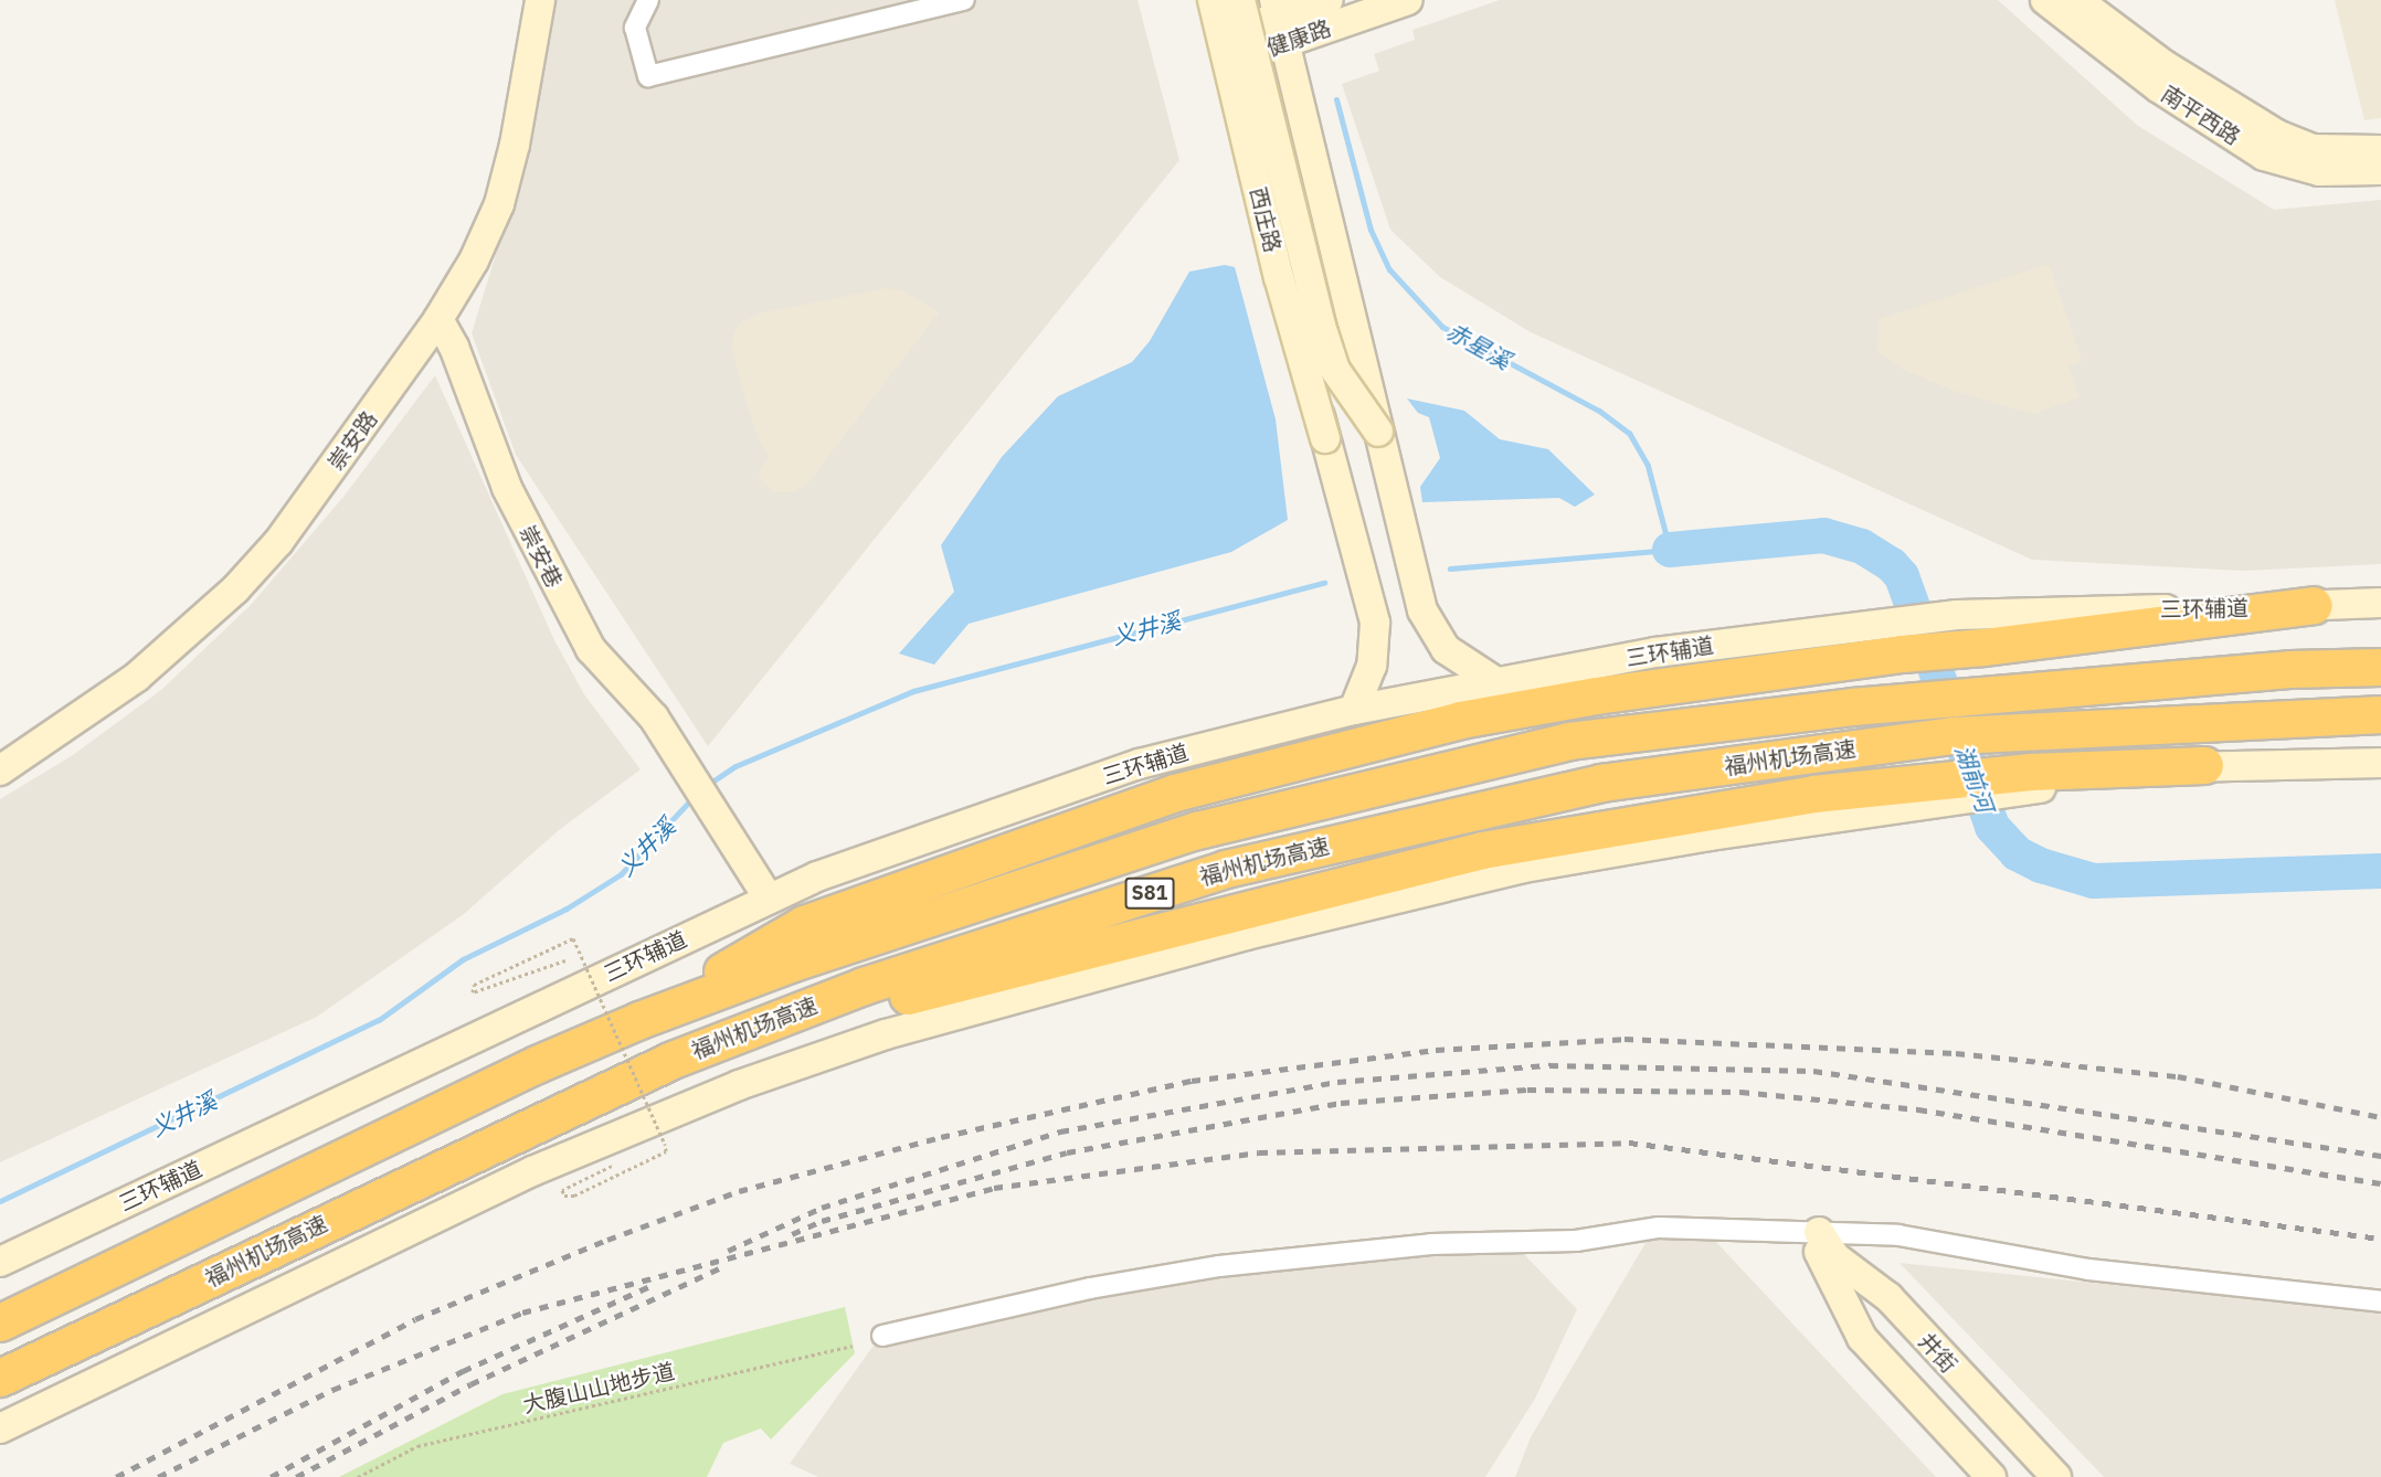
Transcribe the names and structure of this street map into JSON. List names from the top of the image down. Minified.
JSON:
{"streets":{"highway":["福州机场高速","S81"],"main road":["健康路","南平西路","西庄路","崇安路","崇安巷","三环辅道","井街"],"path":["大腹山山地步道"]},"crossings":[["崇安路","崇安巷"],["崇安巷","三环辅道"]],"water":["赤星溪","义井溪","湖前河"]}
